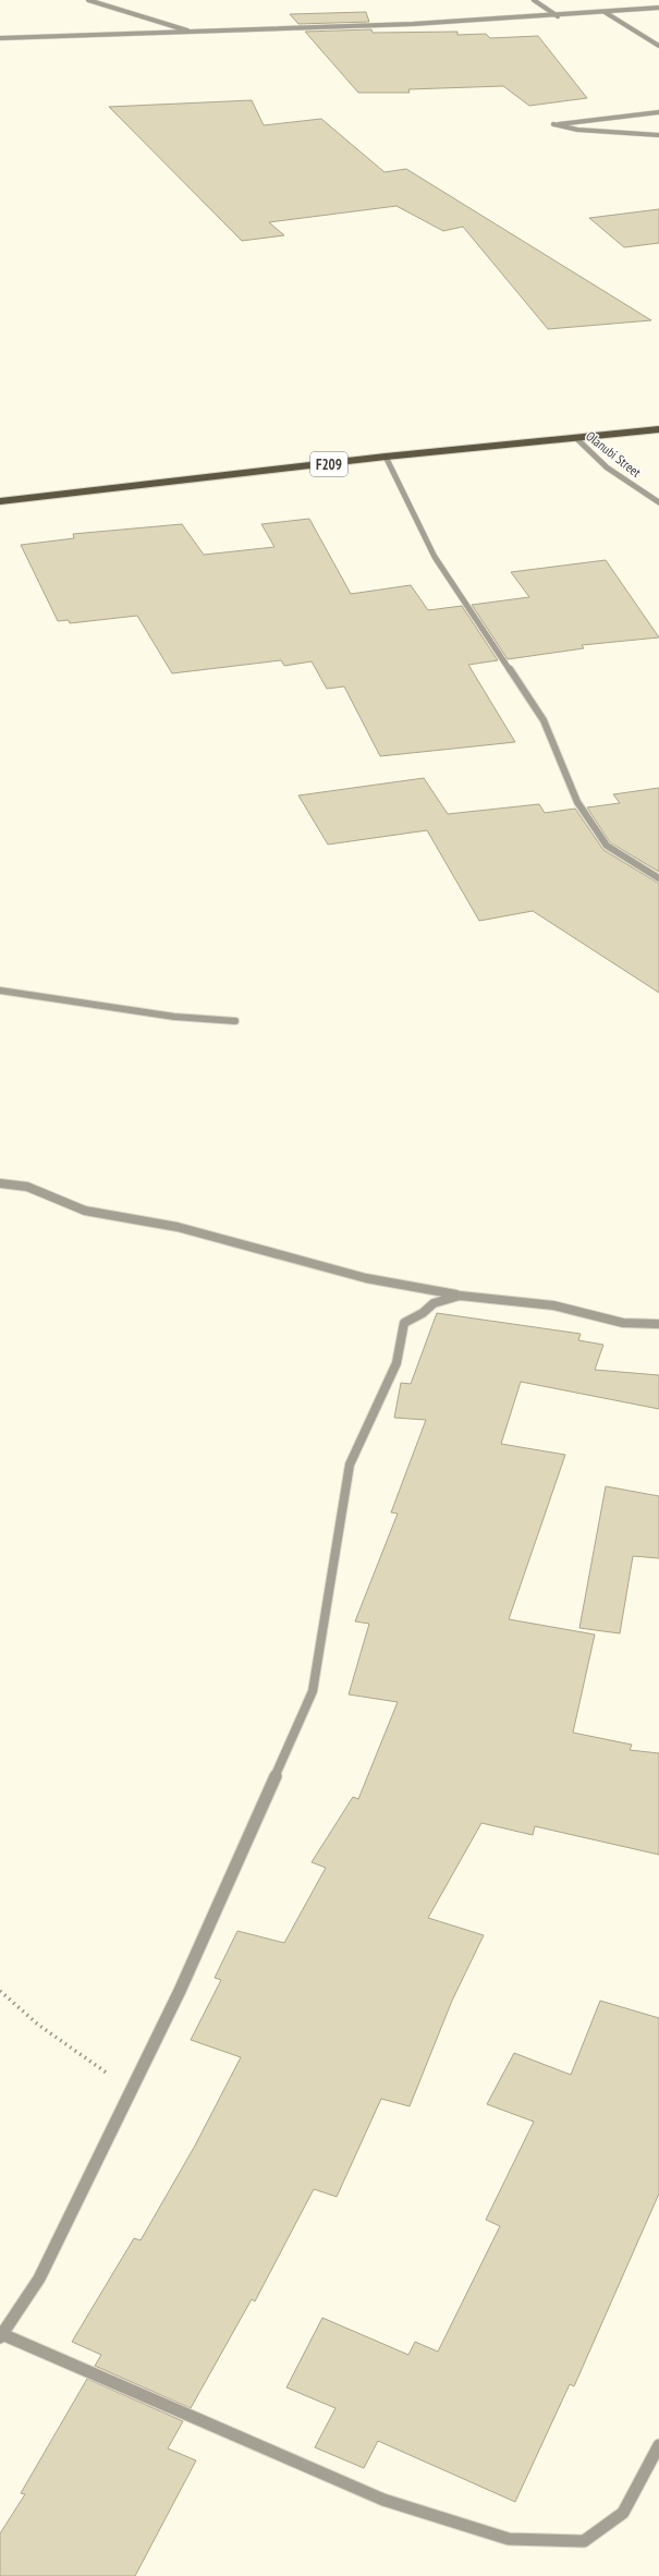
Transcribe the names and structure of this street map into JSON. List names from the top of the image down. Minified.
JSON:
{"streets":{"main road":["F209"],"street":["Olanubi Street"]},"crossings":[["Olanubi Street","F209"]]}
